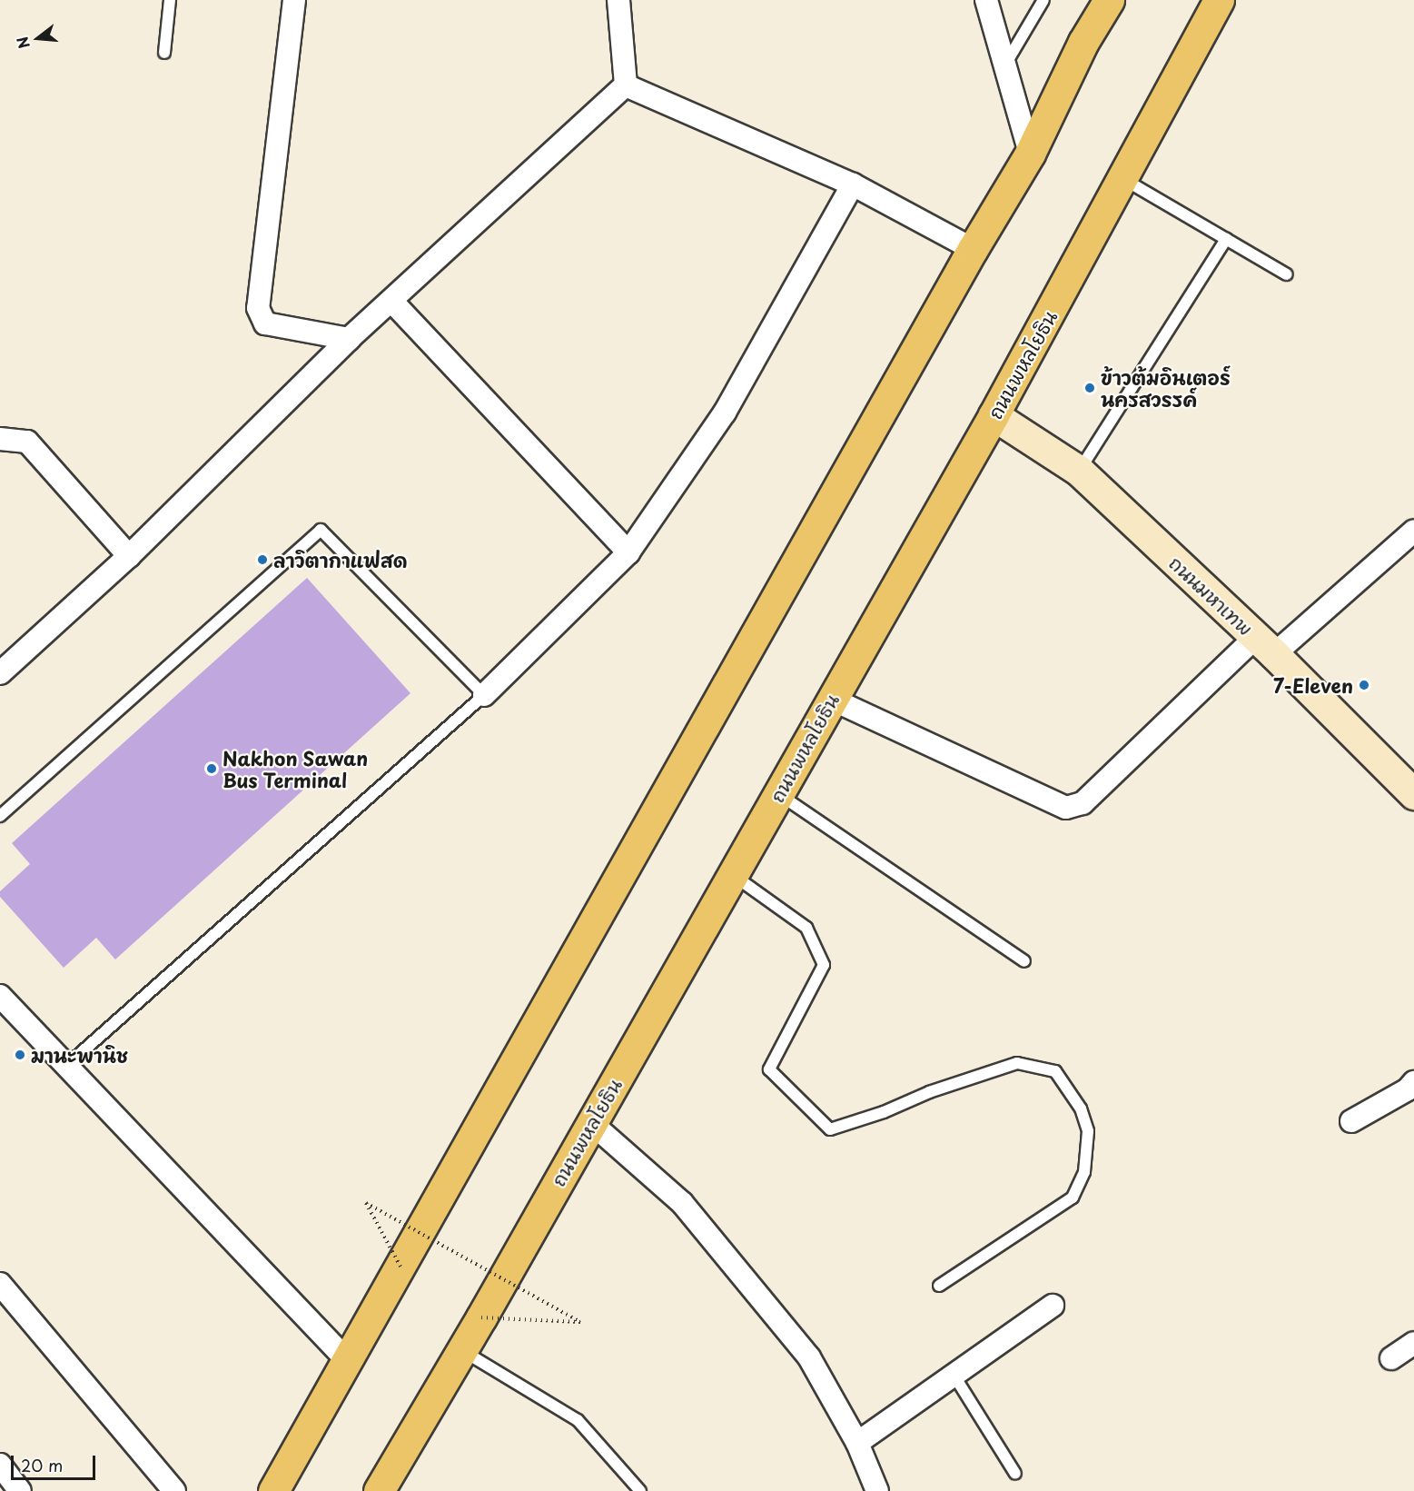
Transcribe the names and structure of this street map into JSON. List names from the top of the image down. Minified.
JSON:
{"streets":{"main road":["ถนนพหลโยธิน"],"street":["ถนนมหาเทพ"]},"crossings":[["ถนนพหลโยธิน","ถนนมหาเทพ"]],"places":["ข้าวต้มอินเตอร์ นครสวรรค์","ลาวิตากาแฟสด","7-Eleven","Nakhon Sawan Bus Terminal","มานะพานิช"],"scale_bar":"20 m","north":"left"}
